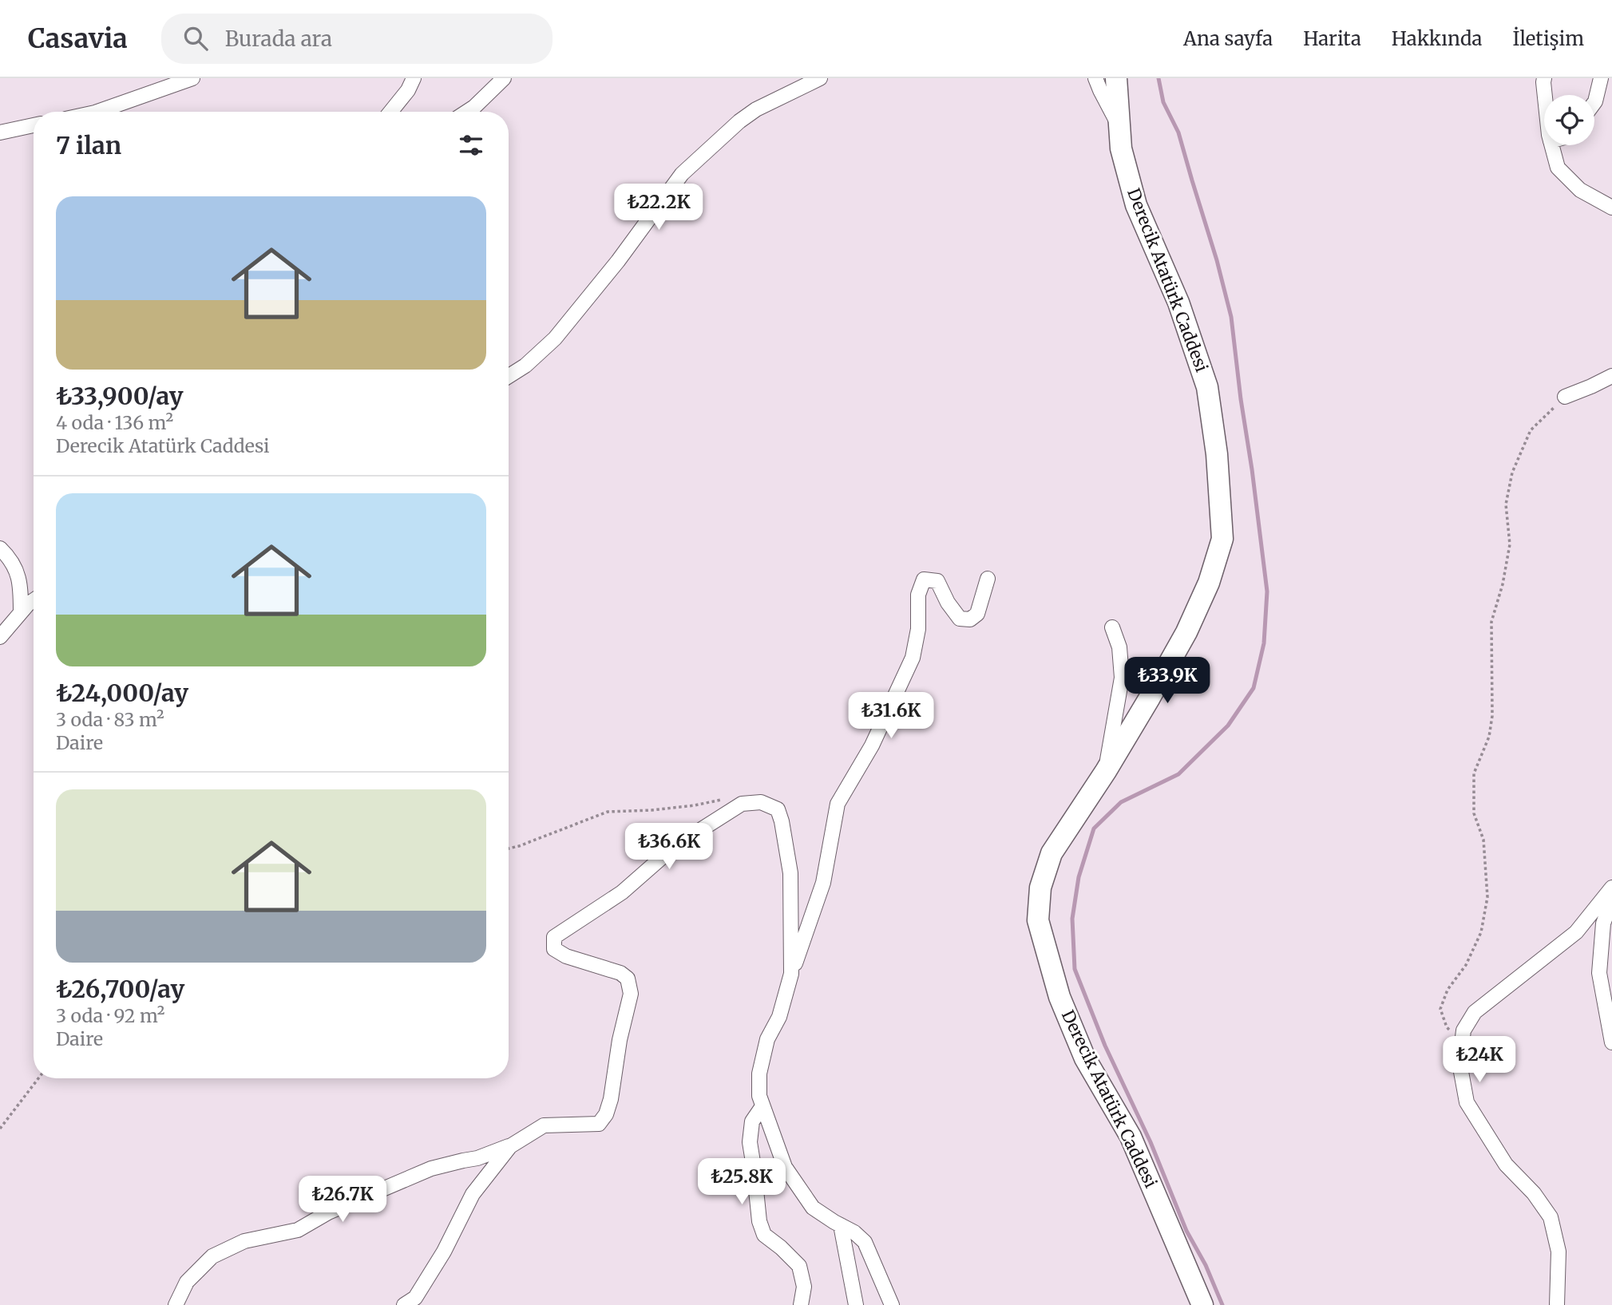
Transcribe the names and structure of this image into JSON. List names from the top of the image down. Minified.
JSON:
{"streets":{"main road":["Derecik Atatürk Caddesi"]},"page":{"header":"Casavia","search":"Burada ara","nav":["Ana sayfa","Harita","Hakkında","İletişim"],"heading":"7 ilan","list":[{"name":"₺33,900/ay","note":"4 oda · 136 m² · Derecik Atatürk Caddesi"},{"name":"₺24,000/ay","note":"3 oda · 83 m² · Daire"},{"name":"₺26,700/ay","note":"3 oda · 92 m² · Daire"}],"price":["₺22.2K","₺33.9K","₺31.6K","₺36.6K","₺24K","₺25.8K","₺26.7K"]}}
